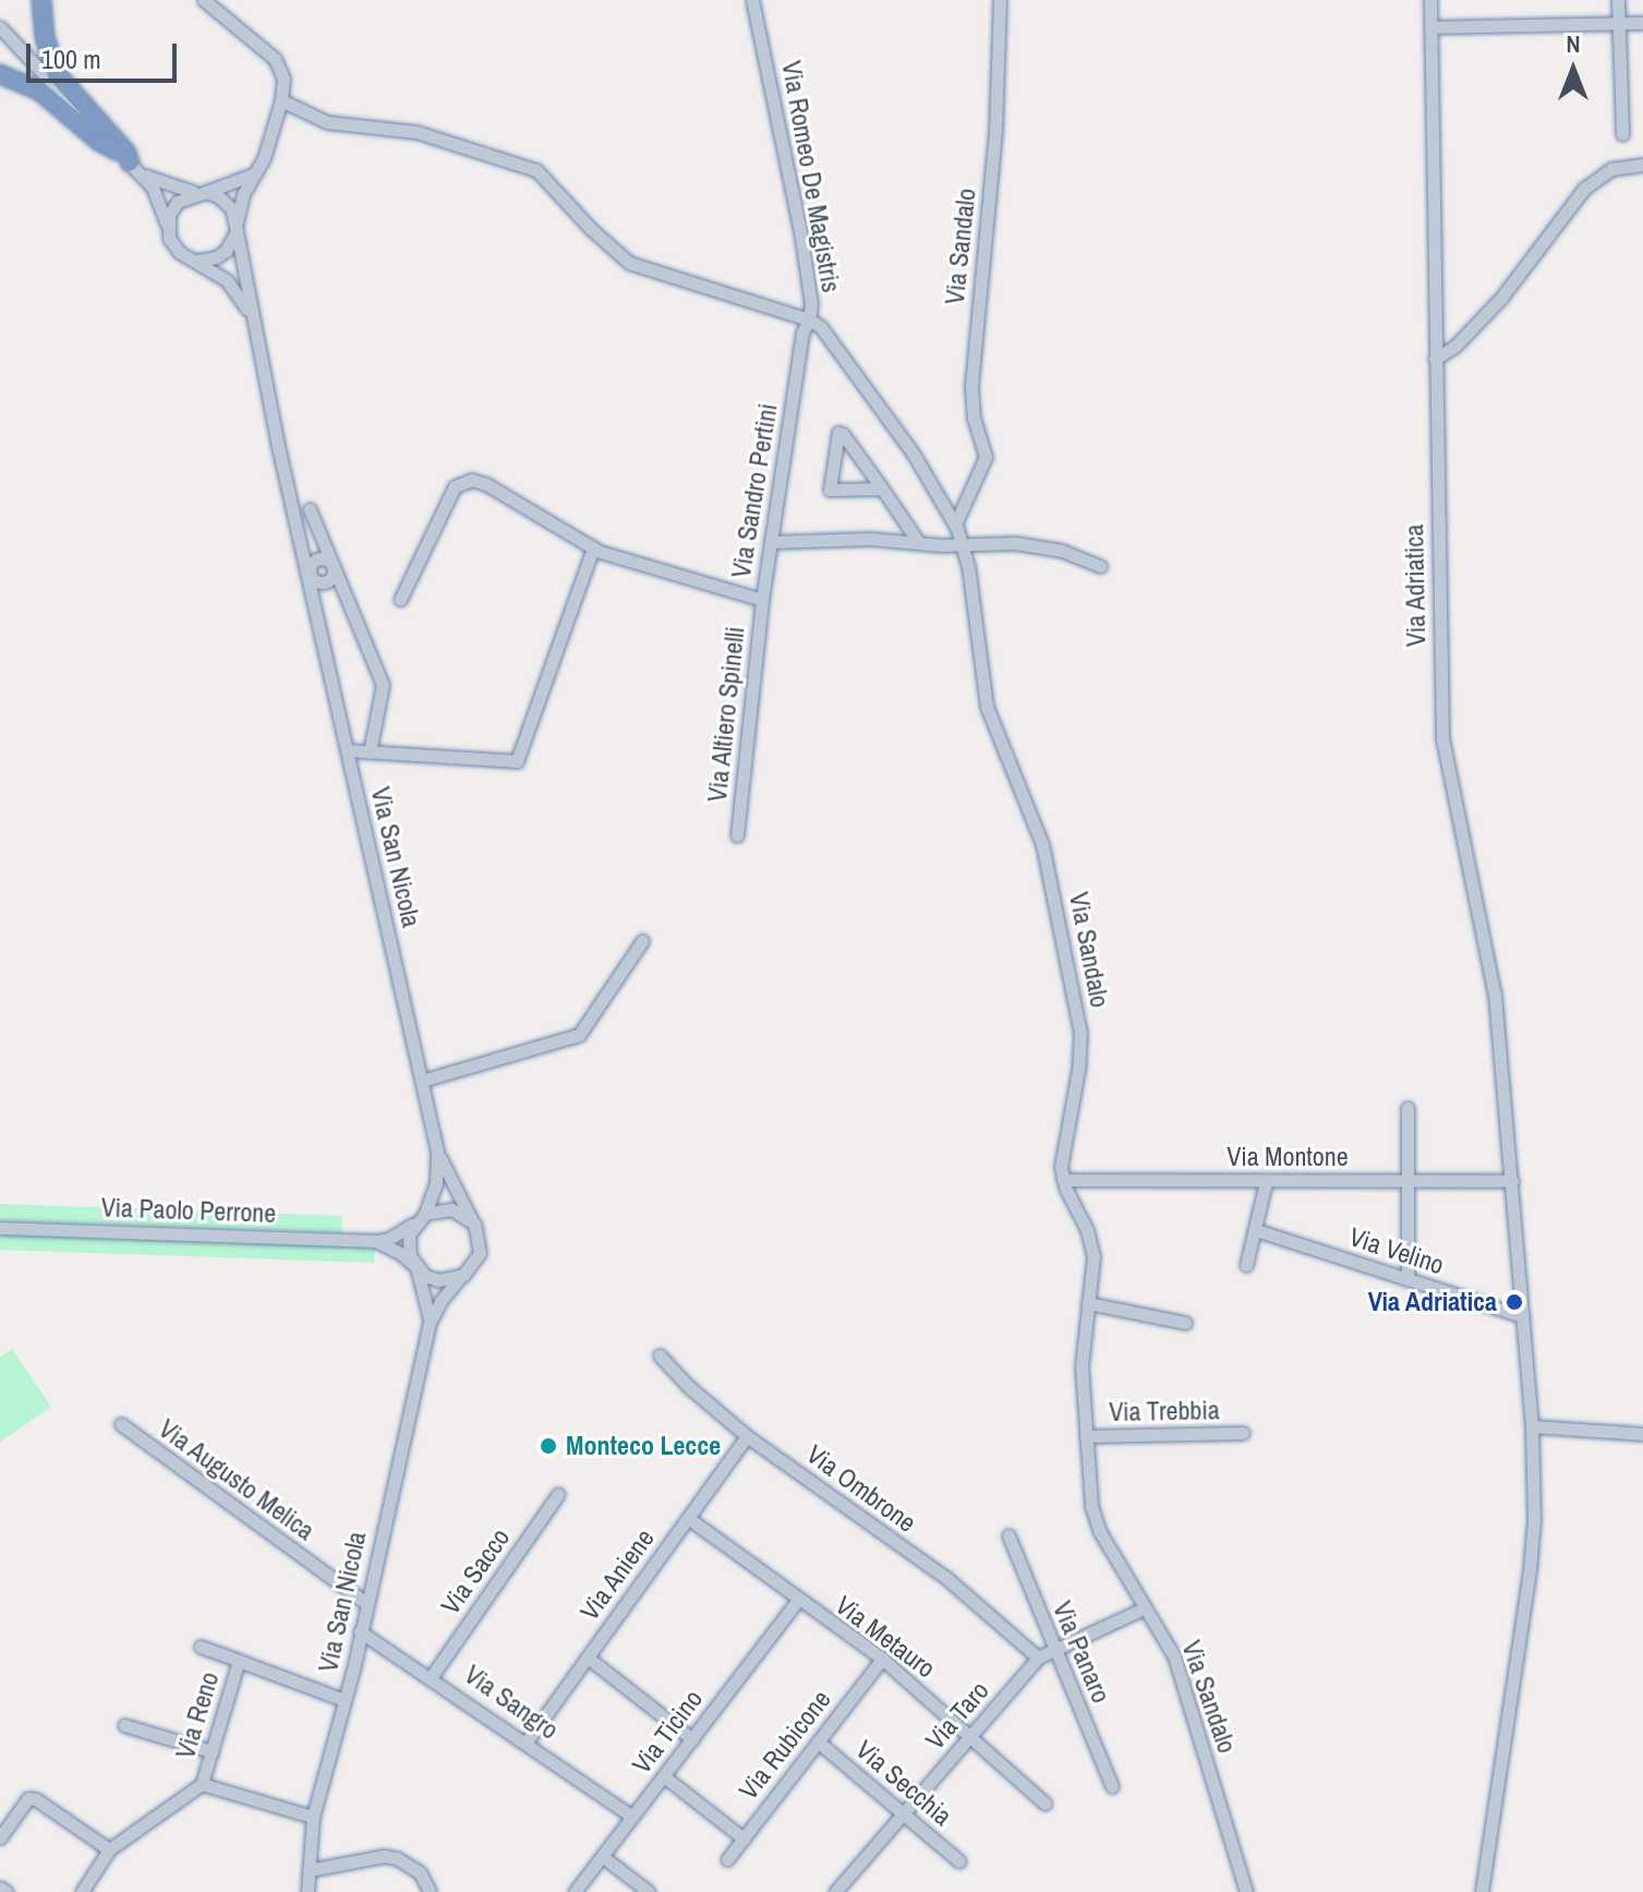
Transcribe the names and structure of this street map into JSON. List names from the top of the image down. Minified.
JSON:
{"streets":{"street":["Via Romeo De Magistris","Via Sandalo","Via Sandro Pertini","Via Adriatica","Via Altiero Spinelli","Via San Nicola","Via Montone","Via Paolo Perrone","Via Velino","Via Trebbia","Via Augusto Melica","Via Ombrone","Via Sacco","Via Aniene","Via Metauro","Via Panaro","Via Sangro","Via Reno","Via Taro","Via Ticino","Via Rubicone","Via Secchia"]},"crossings":[["Via Romeo De Magistris","Via Sandalo"],["Via Romeo De Magistris","Via Sandro Pertini"],["Via Sandalo","Via Montone"],["Via Sandalo","Via Trebbia"],["Via Sandalo","Via Taro"],["Via Sandro Pertini","Via Altiero Spinelli"],["Via Adriatica","Via Montone"],["Via Adriatica","Via Velino"],["Via San Nicola","Via Paolo Perrone"],["Via San Nicola","Via Augusto Melica"],["Via San Nicola","Via Sangro"],["Via San Nicola","Via Reno"],["Via Ombrone","Via Aniene"],["Via Ombrone","Via Taro"],["Via Sacco","Via Sangro"],["Via Aniene","Via Metauro"],["Via Aniene","Via Sangro"],["Via Metauro","Via Taro"],["Via Metauro","Via Ticino"],["Via Metauro","Via Rubicone"],["Via Panaro","Via Taro"],["Via Sangro","Via Ticino"],["Via Taro","Via Secchia"],["Via Rubicone","Via Secchia"]],"places":["Via Adriatica","Monteco Lecce"],"scale_bar":"100 m","north":"top"}
